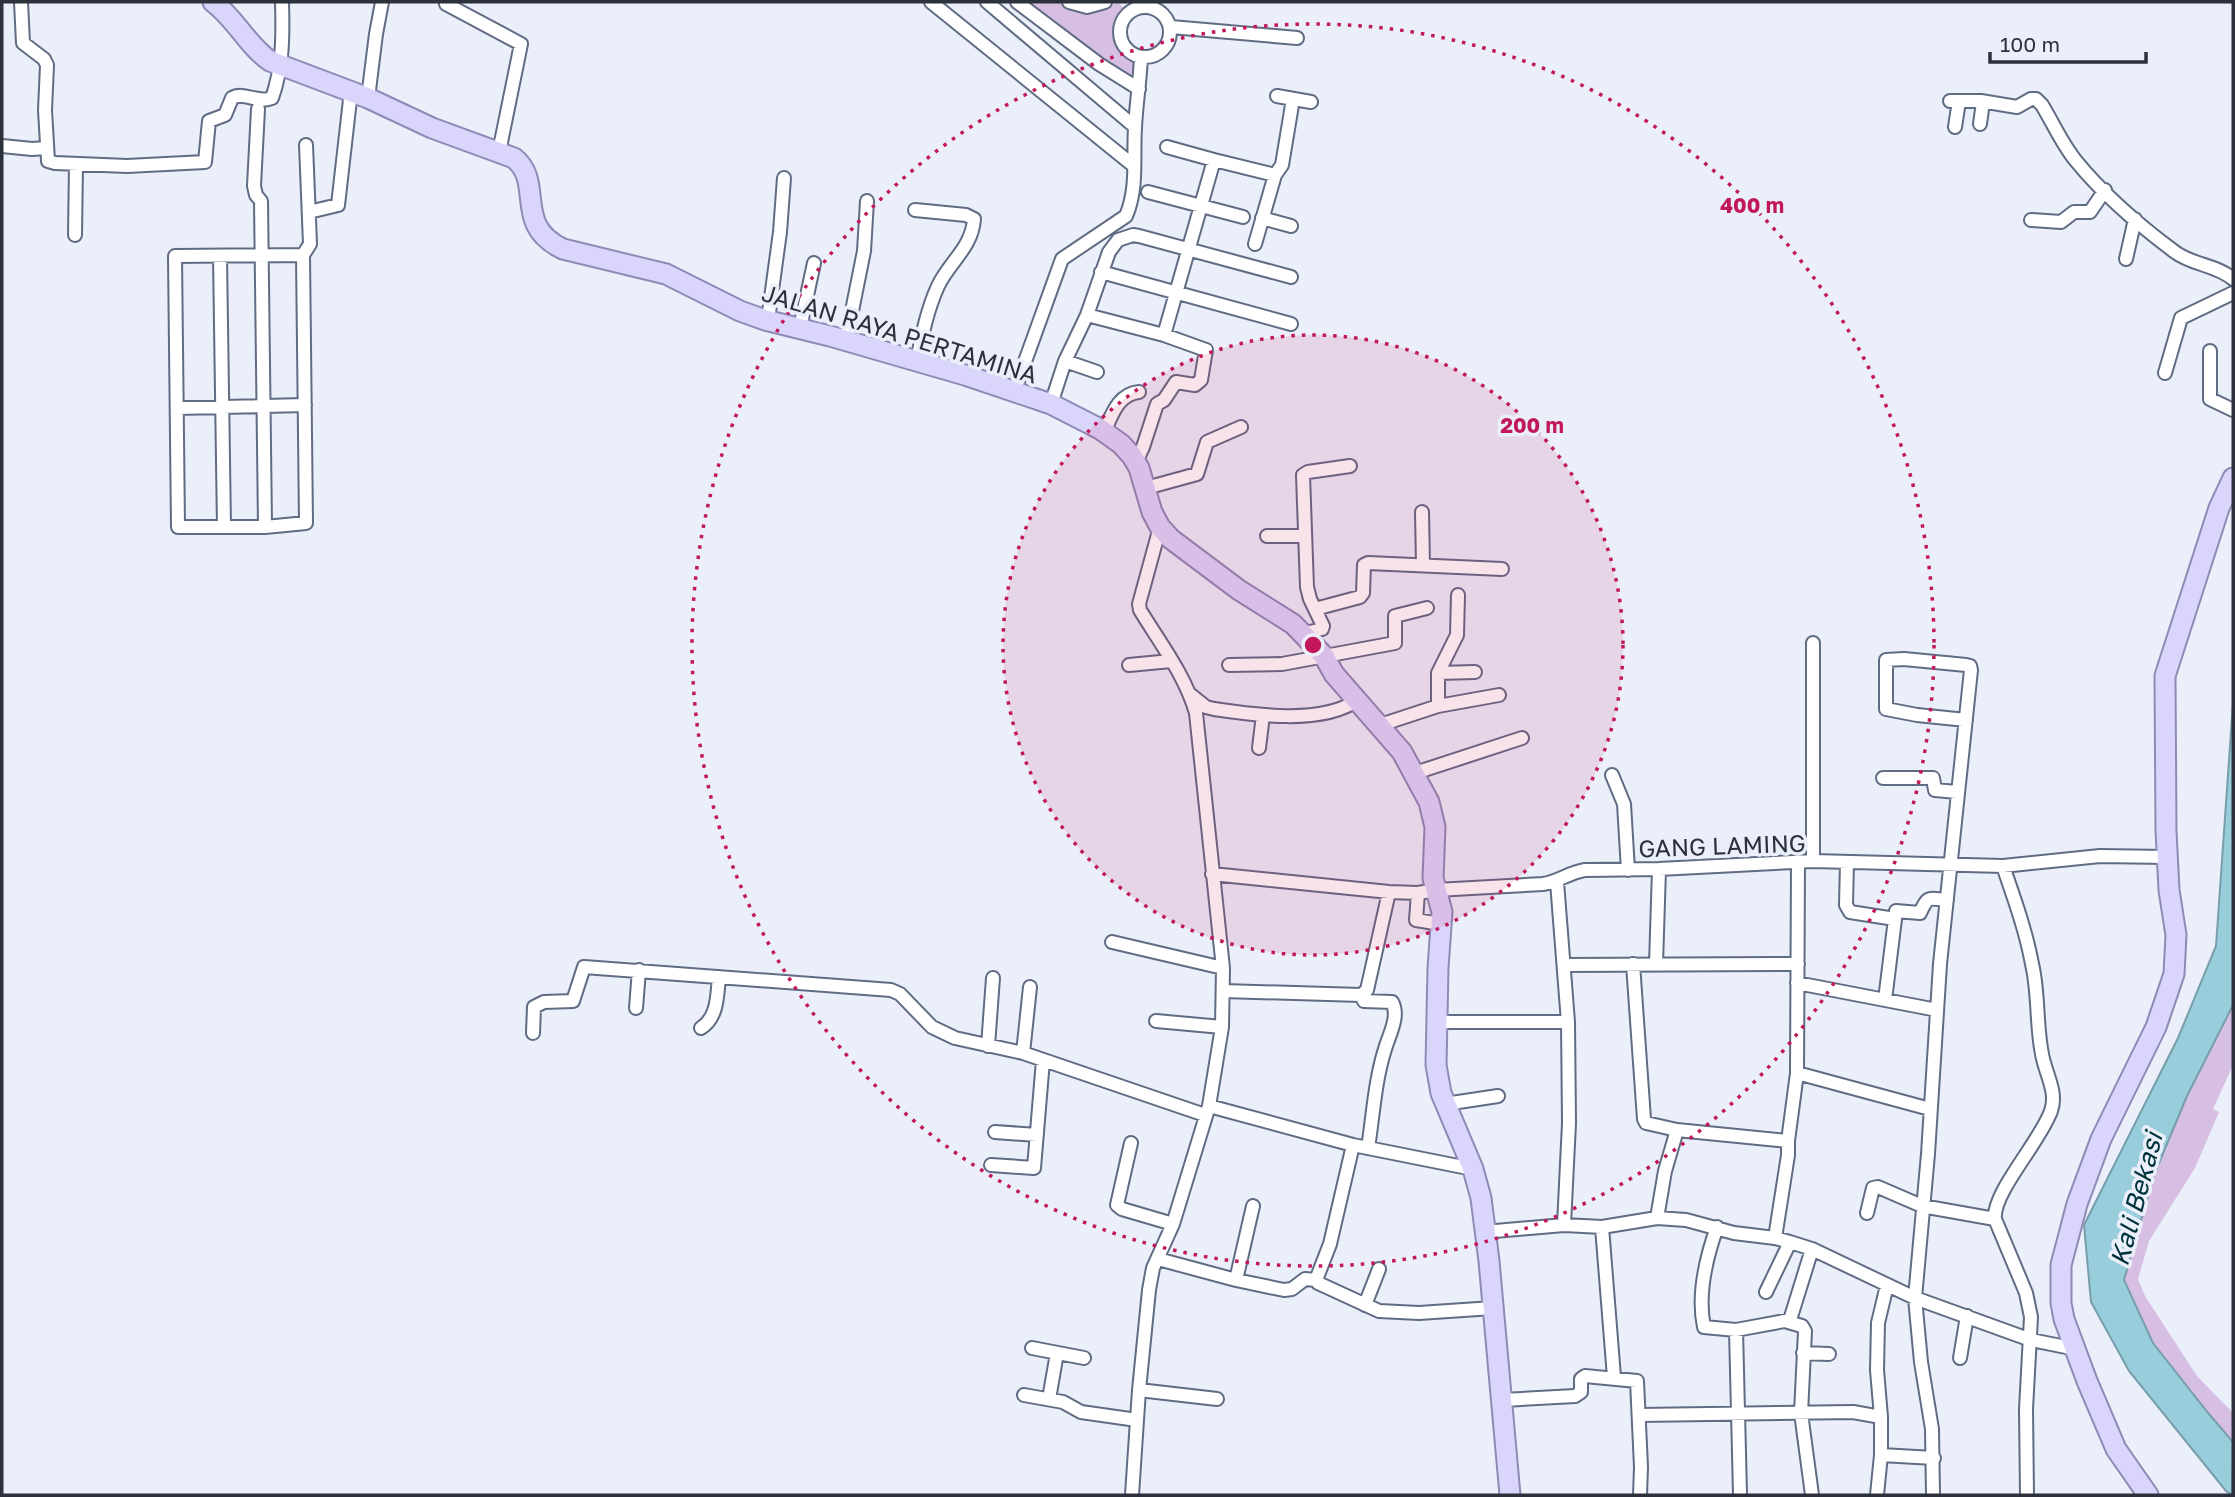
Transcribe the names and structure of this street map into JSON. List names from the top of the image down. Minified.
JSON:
{"streets":{"main road":["JALAN RAYA PERTAMINA"],"street":["GANG LAMING"]},"crossings":[["JALAN RAYA PERTAMINA","GANG LAMING"]],"water":["Kali Bekasi"],"scale_bar":"100 m","rings":["400 m","200 m"]}
